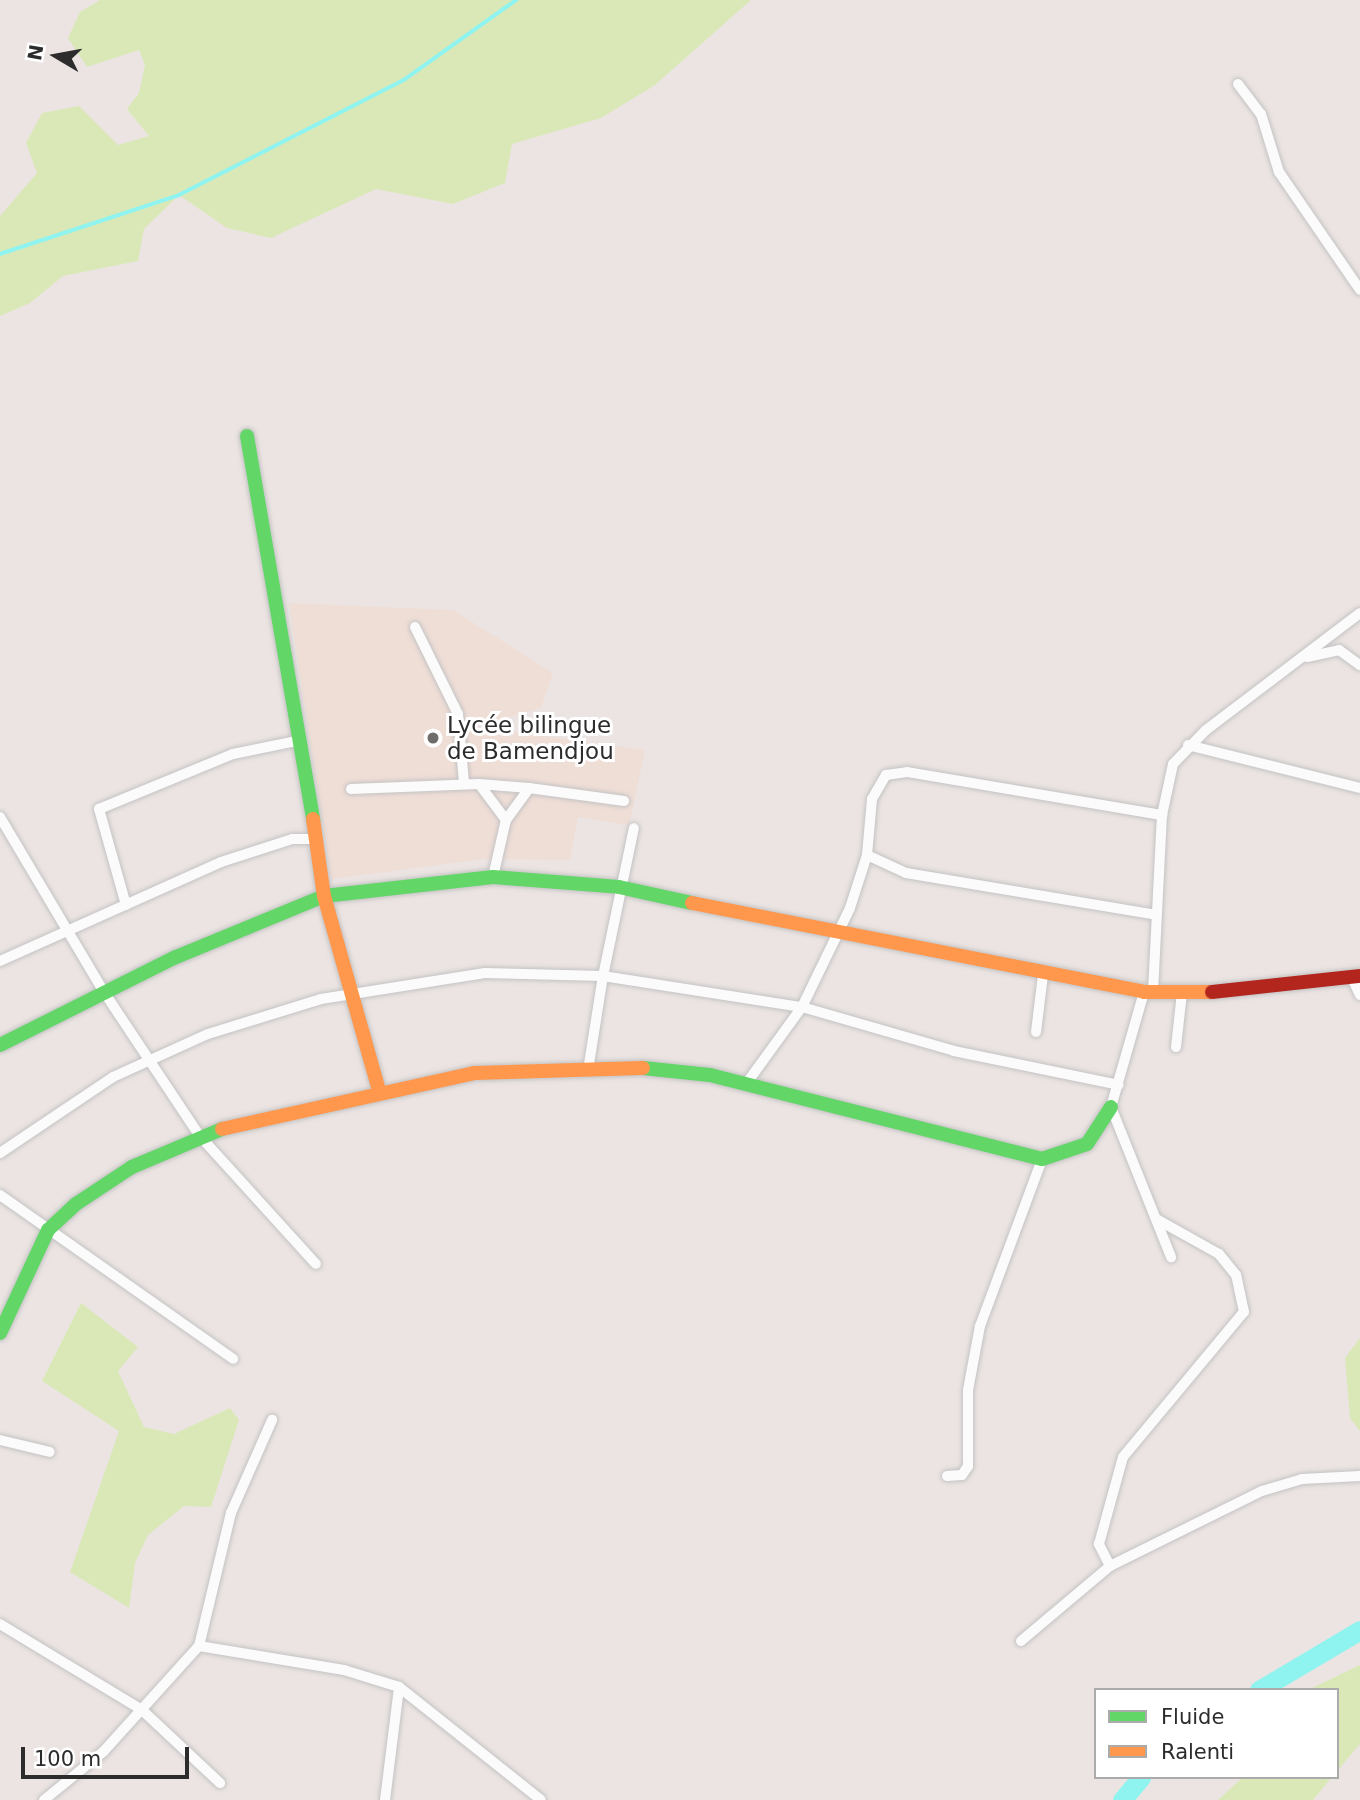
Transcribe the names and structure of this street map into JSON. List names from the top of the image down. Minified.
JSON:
{"places":["Lycée bilingue de Bamendjou"],"legend":["Fluide","Ralenti"],"scale_bar":"100 m","north":"left"}
